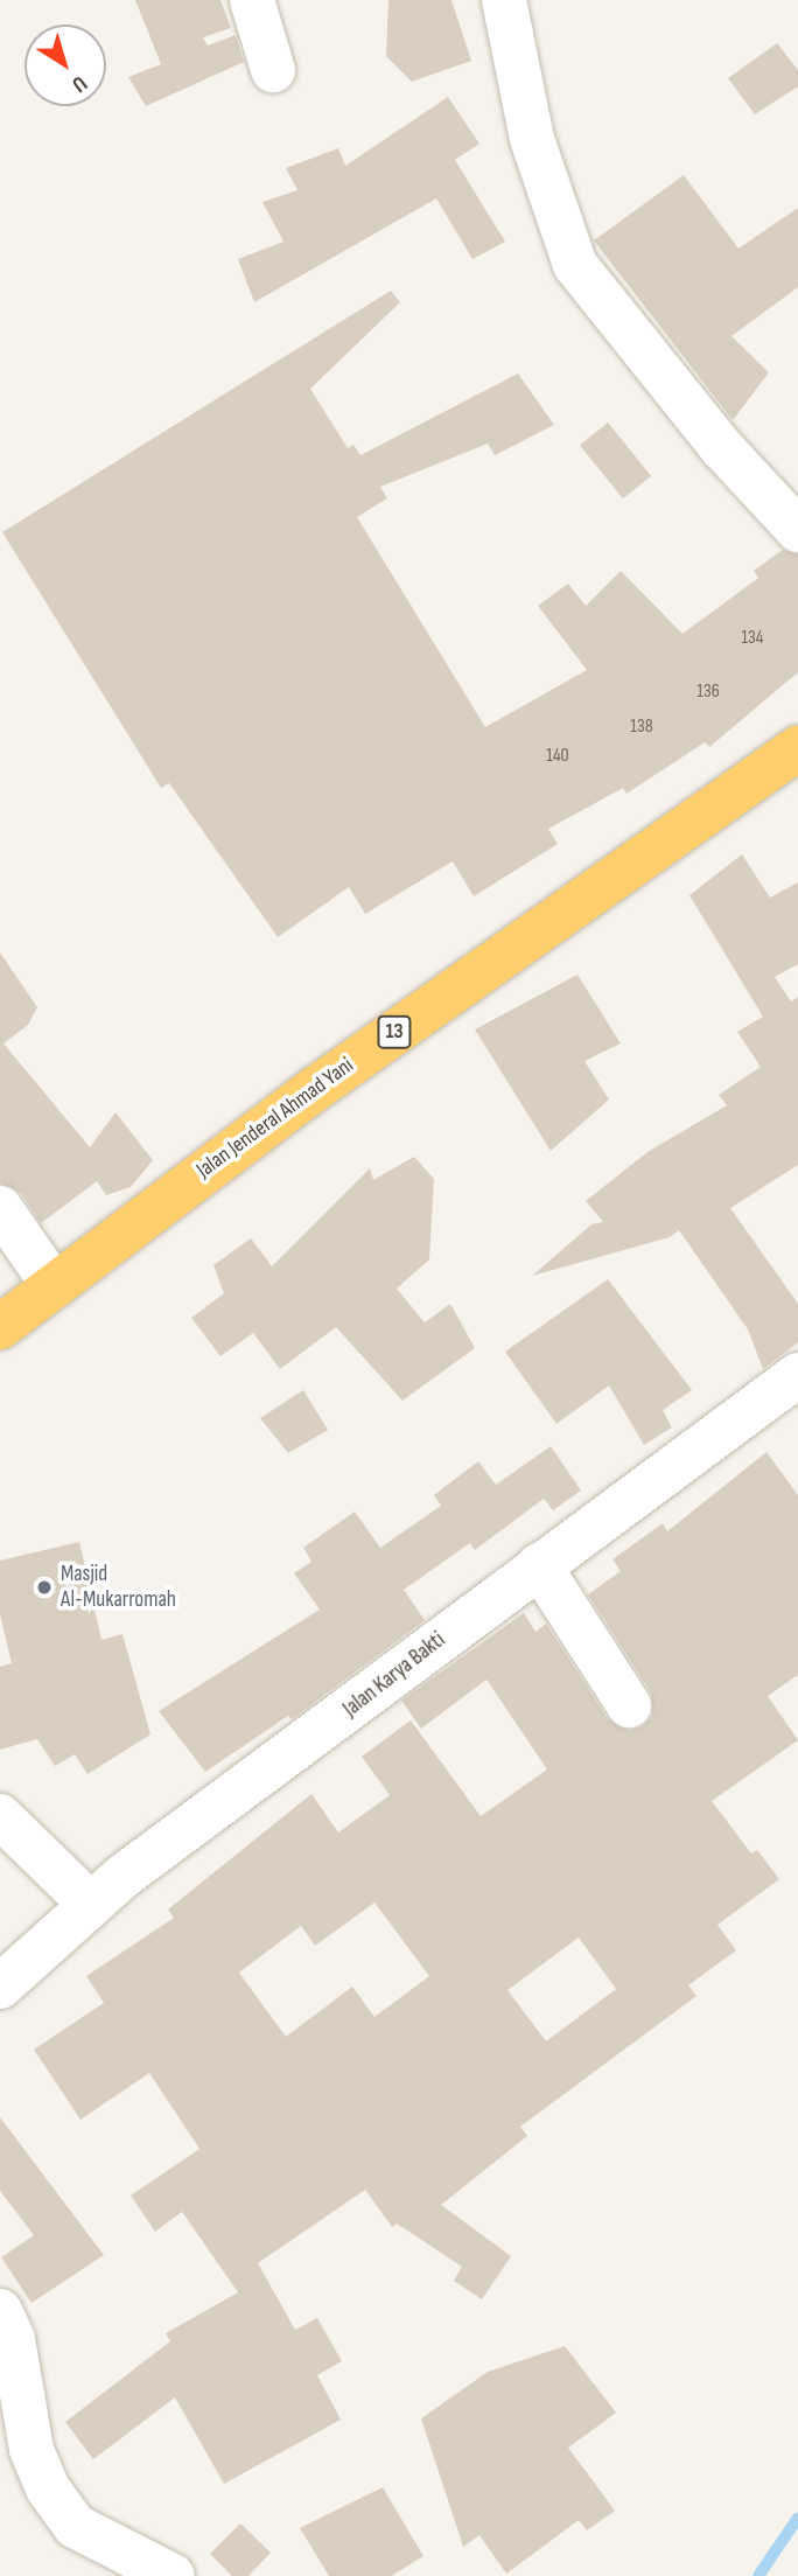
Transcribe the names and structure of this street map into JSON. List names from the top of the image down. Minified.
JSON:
{"streets":{"highway":["13","Jalan Jenderal Ahmad Yani"],"street":["Jalan Karya Bakti"]},"places":["Masjid Al-Mukarromah"],"house_numbers":["134","136","138","140"],"north":"bottom right"}
